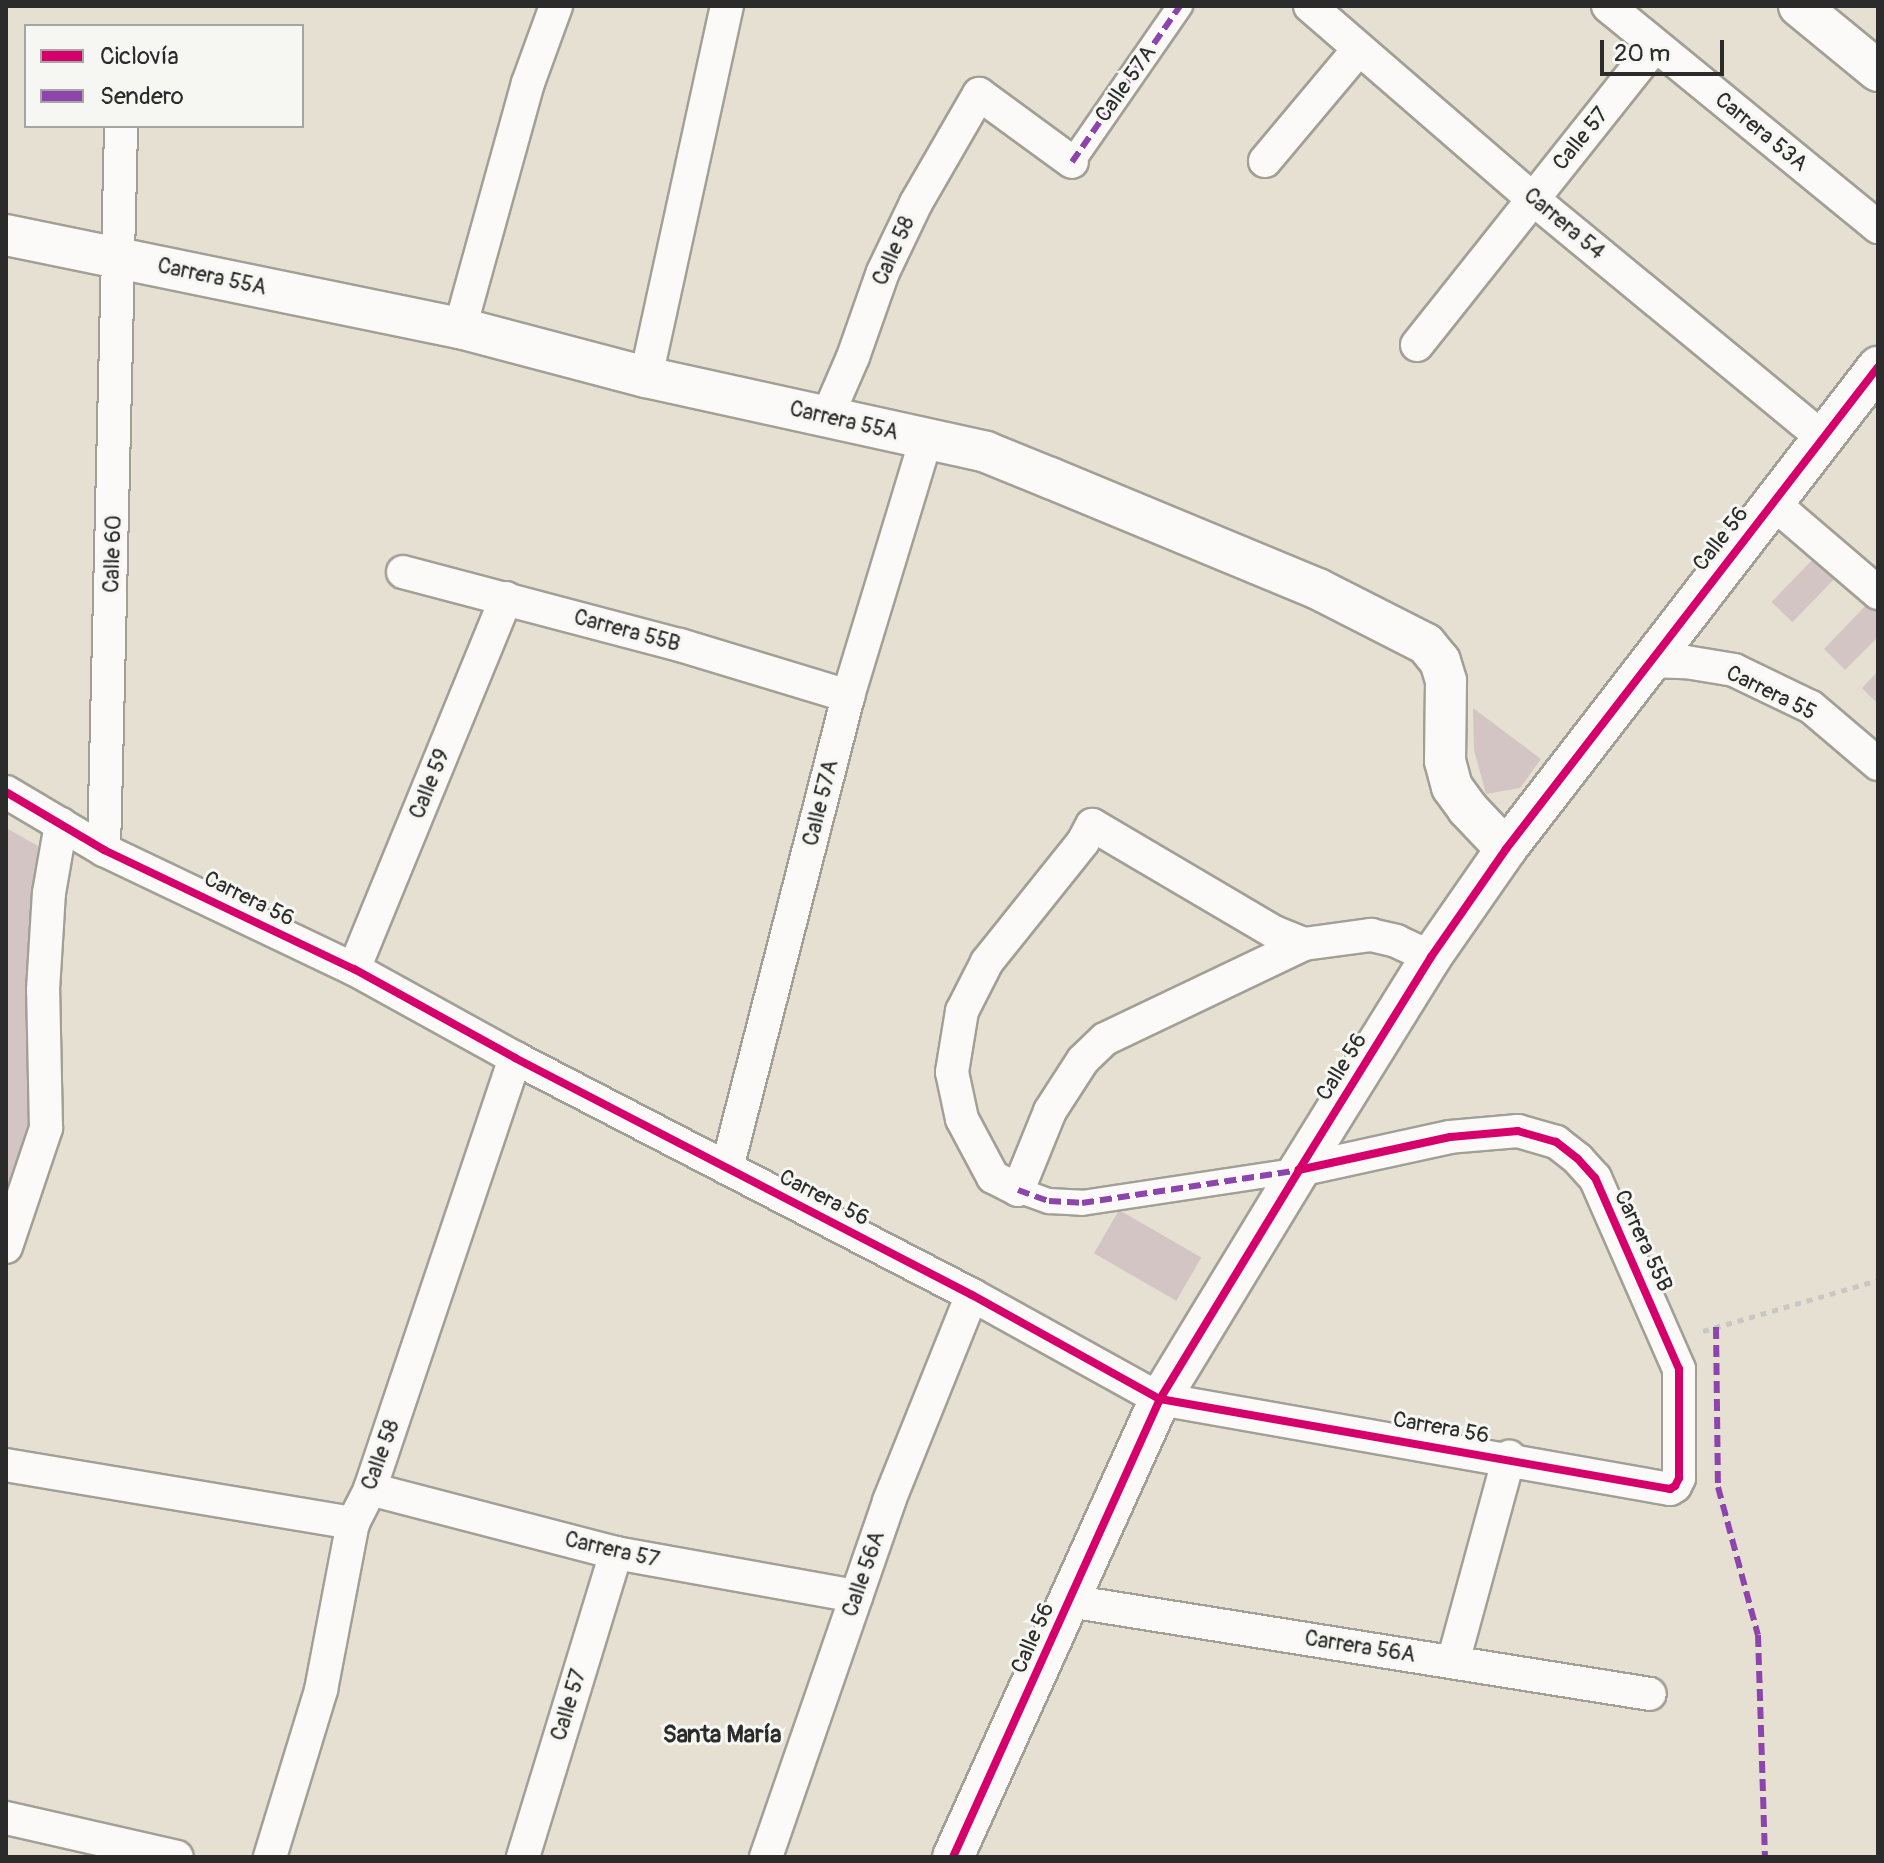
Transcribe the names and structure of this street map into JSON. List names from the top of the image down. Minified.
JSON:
{"streets":{"street":["Calle 57A","Carrera 53A","Calle 57","Carrera 54","Calle 58","Carrera 55A","Calle 56","Calle 60","Carrera 55B","Carrera 55","Calle 59","Carrera 56","Carrera 57","Calle 56A","Carrera 56A"]},"crossings":[["Calle 57A","Calle 58"],["Calle 57A","Carrera 55A"],["Calle 57A","Carrera 55B"],["Calle 57A","Carrera 56"],["Carrera 53A","Calle 57"],["Calle 57","Carrera 54"],["Calle 57","Carrera 57"],["Carrera 54","Calle 56"],["Calle 58","Carrera 55A"],["Calle 58","Carrera 56"],["Calle 58","Carrera 57"],["Carrera 55A","Calle 56"],["Carrera 55A","Calle 60"],["Calle 56","Carrera 55B"],["Calle 56","Carrera 55"],["Calle 56","Carrera 56"],["Calle 56","Carrera 56A"],["Calle 60","Carrera 56"],["Carrera 55B","Calle 59"],["Carrera 55B","Carrera 56"],["Calle 59","Carrera 56"],["Carrera 56","Calle 56A"],["Carrera 57","Calle 56A"]],"districts":["Santa María"],"legend":["Ciclovía","Sendero"],"scale_bar":"20 m"}
